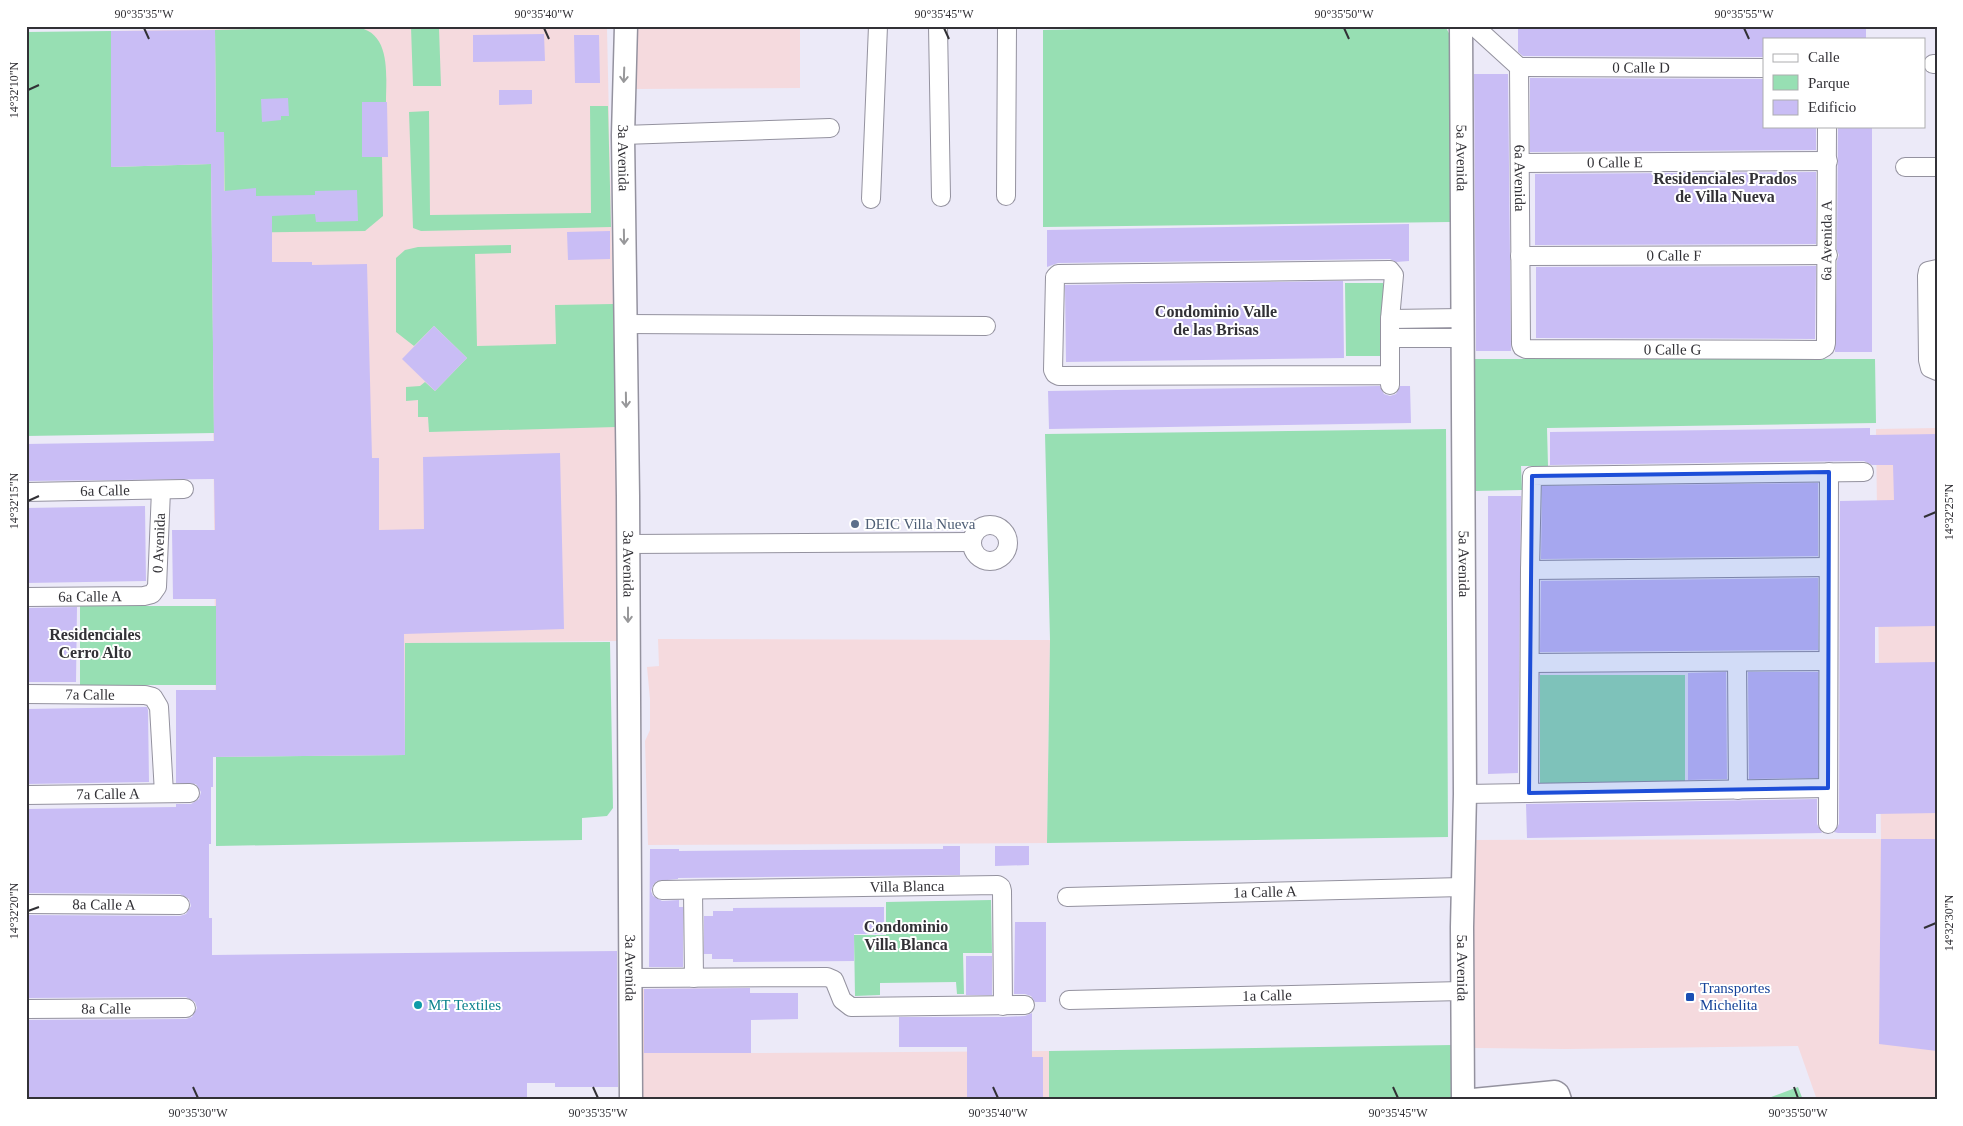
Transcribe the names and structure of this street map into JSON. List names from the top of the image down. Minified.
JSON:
{"streets":{"street":["0 Calle D","3a Avenida","5a Avenida","0 Calle E","6a Avenida","6a Avenida A","0 Calle F","0 Calle G","6a Calle","0 Avenida","6a Calle A","7a Calle","7a Calle A","Villa Blanca","1a Calle A","8a Calle A","1a Calle","8a Calle"]},"crossings":[["0 Calle D","6a Avenida"],["5a Avenida","1a Calle A"],["5a Avenida","1a Calle"],["0 Calle E","6a Avenida"],["0 Calle E","6a Avenida A"],["6a Avenida","0 Calle F"],["6a Avenida","0 Calle G"],["6a Avenida A","0 Calle F"],["6a Avenida A","0 Calle G"],["6a Calle","0 Avenida"],["0 Avenida","6a Calle A"],["7a Calle","7a Calle A"]],"one_way":["3a Avenida"],"districts":["Residenciales Prados de Villa Nueva","Condominio Valle de las Brisas","Residenciales Cerro Alto","Condominio Villa Blanca"],"places":{"other":["DEIC Villa Nueva","MT Textiles"],"transit":["Transportes Michelita"]},"legend":["Calle","Parque","Edificio"],"coordinates":["90°35'35\"W","90°35'40\"W","90°35'45\"W","90°35'50\"W","90°35'55\"W","14°32'10\"N","14°32'15\"N","14°32'25\"N","14°32'20\"N","14°32'30\"N","90°35'30\"W"]}
